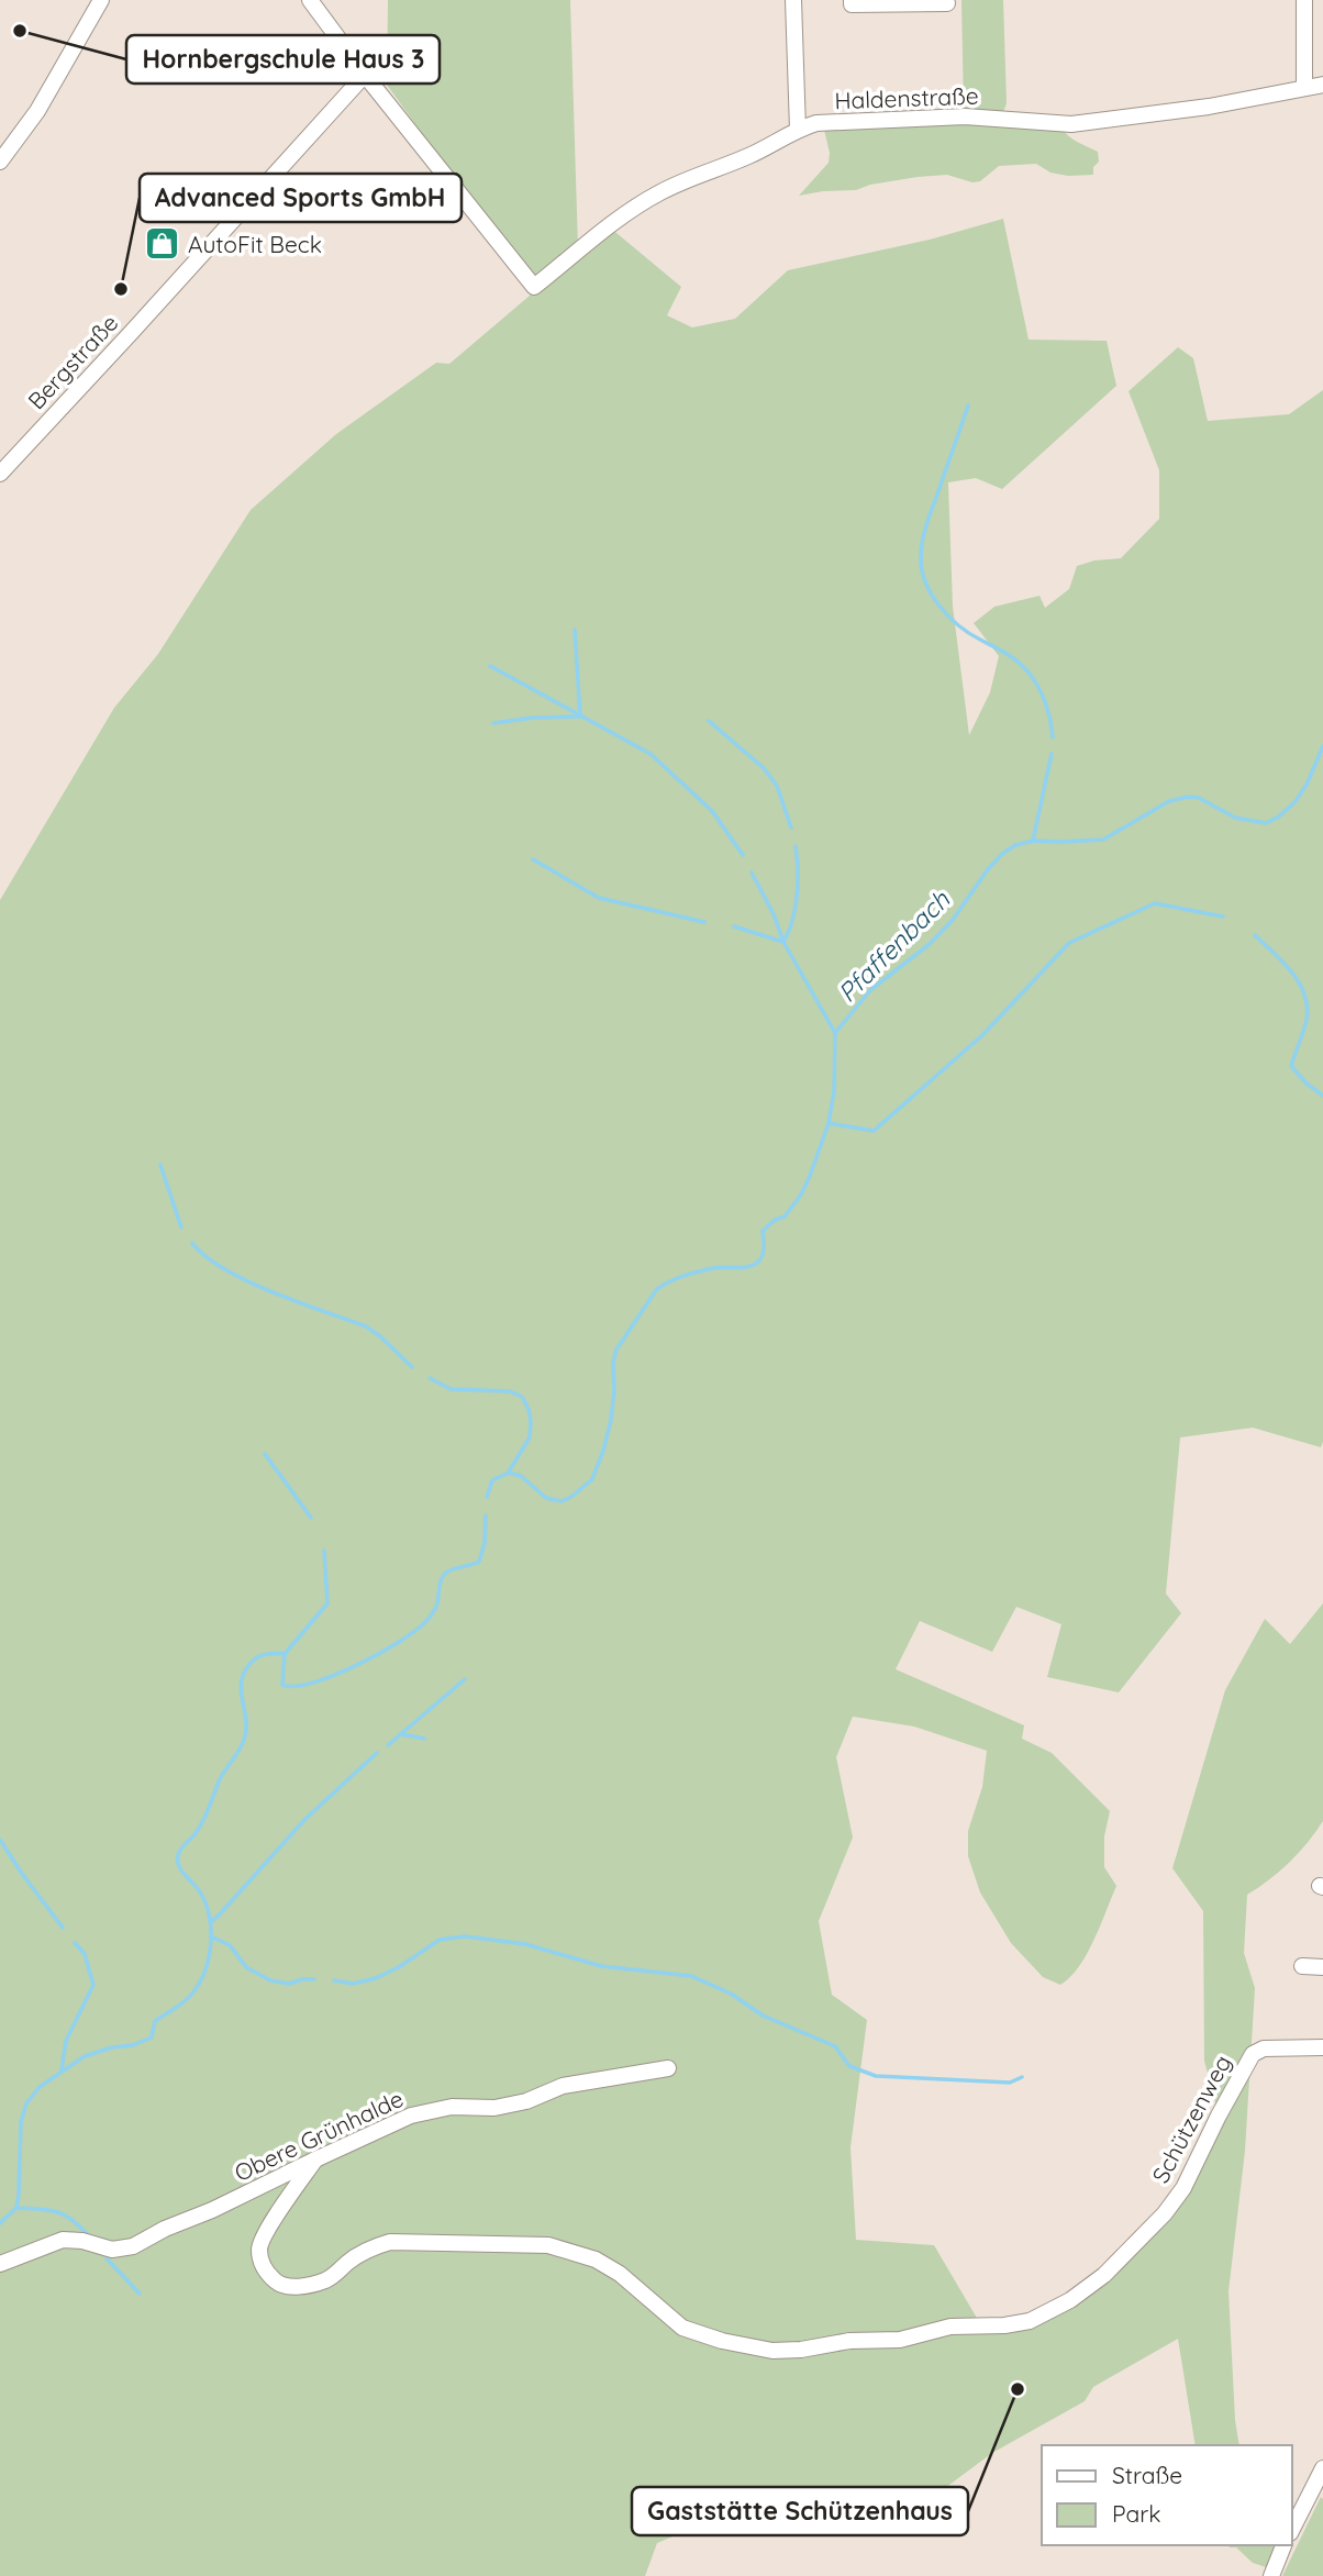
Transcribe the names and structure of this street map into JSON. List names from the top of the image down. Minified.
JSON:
{"streets":{"street":["Haldenstraße","Bergstraße","Schützenweg","Obere Grünhalde"]},"crossings":[["Haldenstraße","Bergstraße"],["Schützenweg","Obere Grünhalde"]],"water":["Pfaffenbach"],"places":{"other":["Hornbergschule Haus 3","Advanced Sports GmbH","Gaststätte Schützenhaus"],"shop":["AutoFit Beck"]},"legend":["Straße","Park"]}
